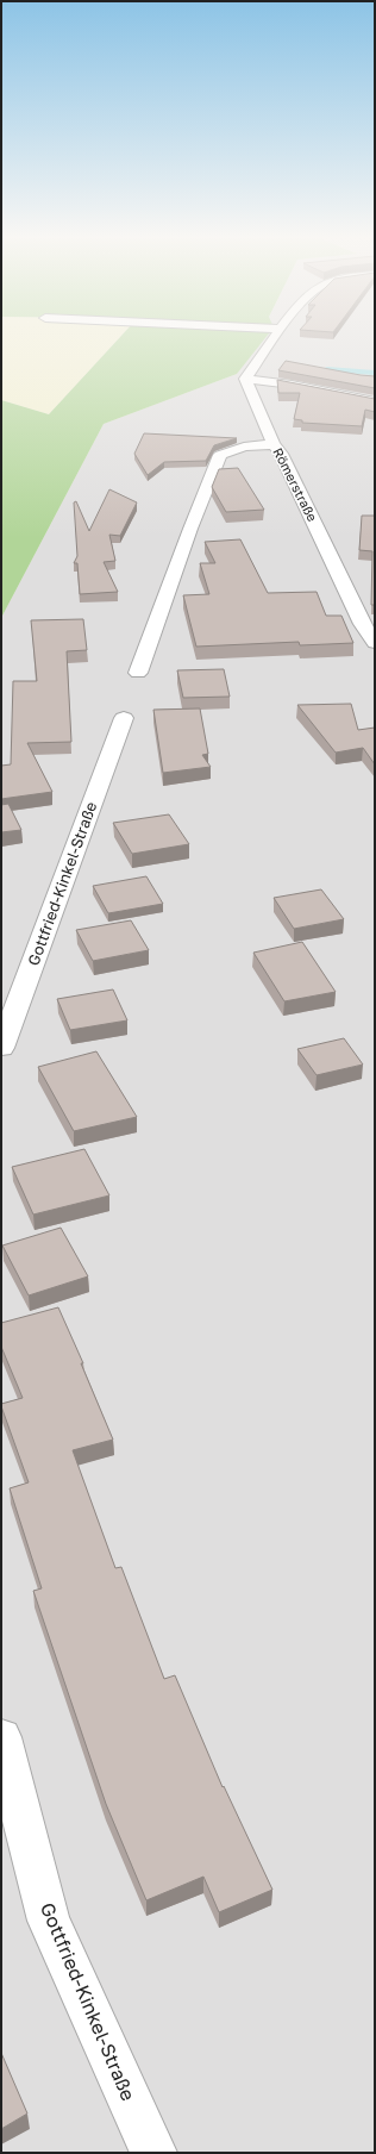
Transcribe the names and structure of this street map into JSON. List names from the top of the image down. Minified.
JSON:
{"streets":{"street":["Römerstraße","Gottfried-Kinkel-Straße"]}}
